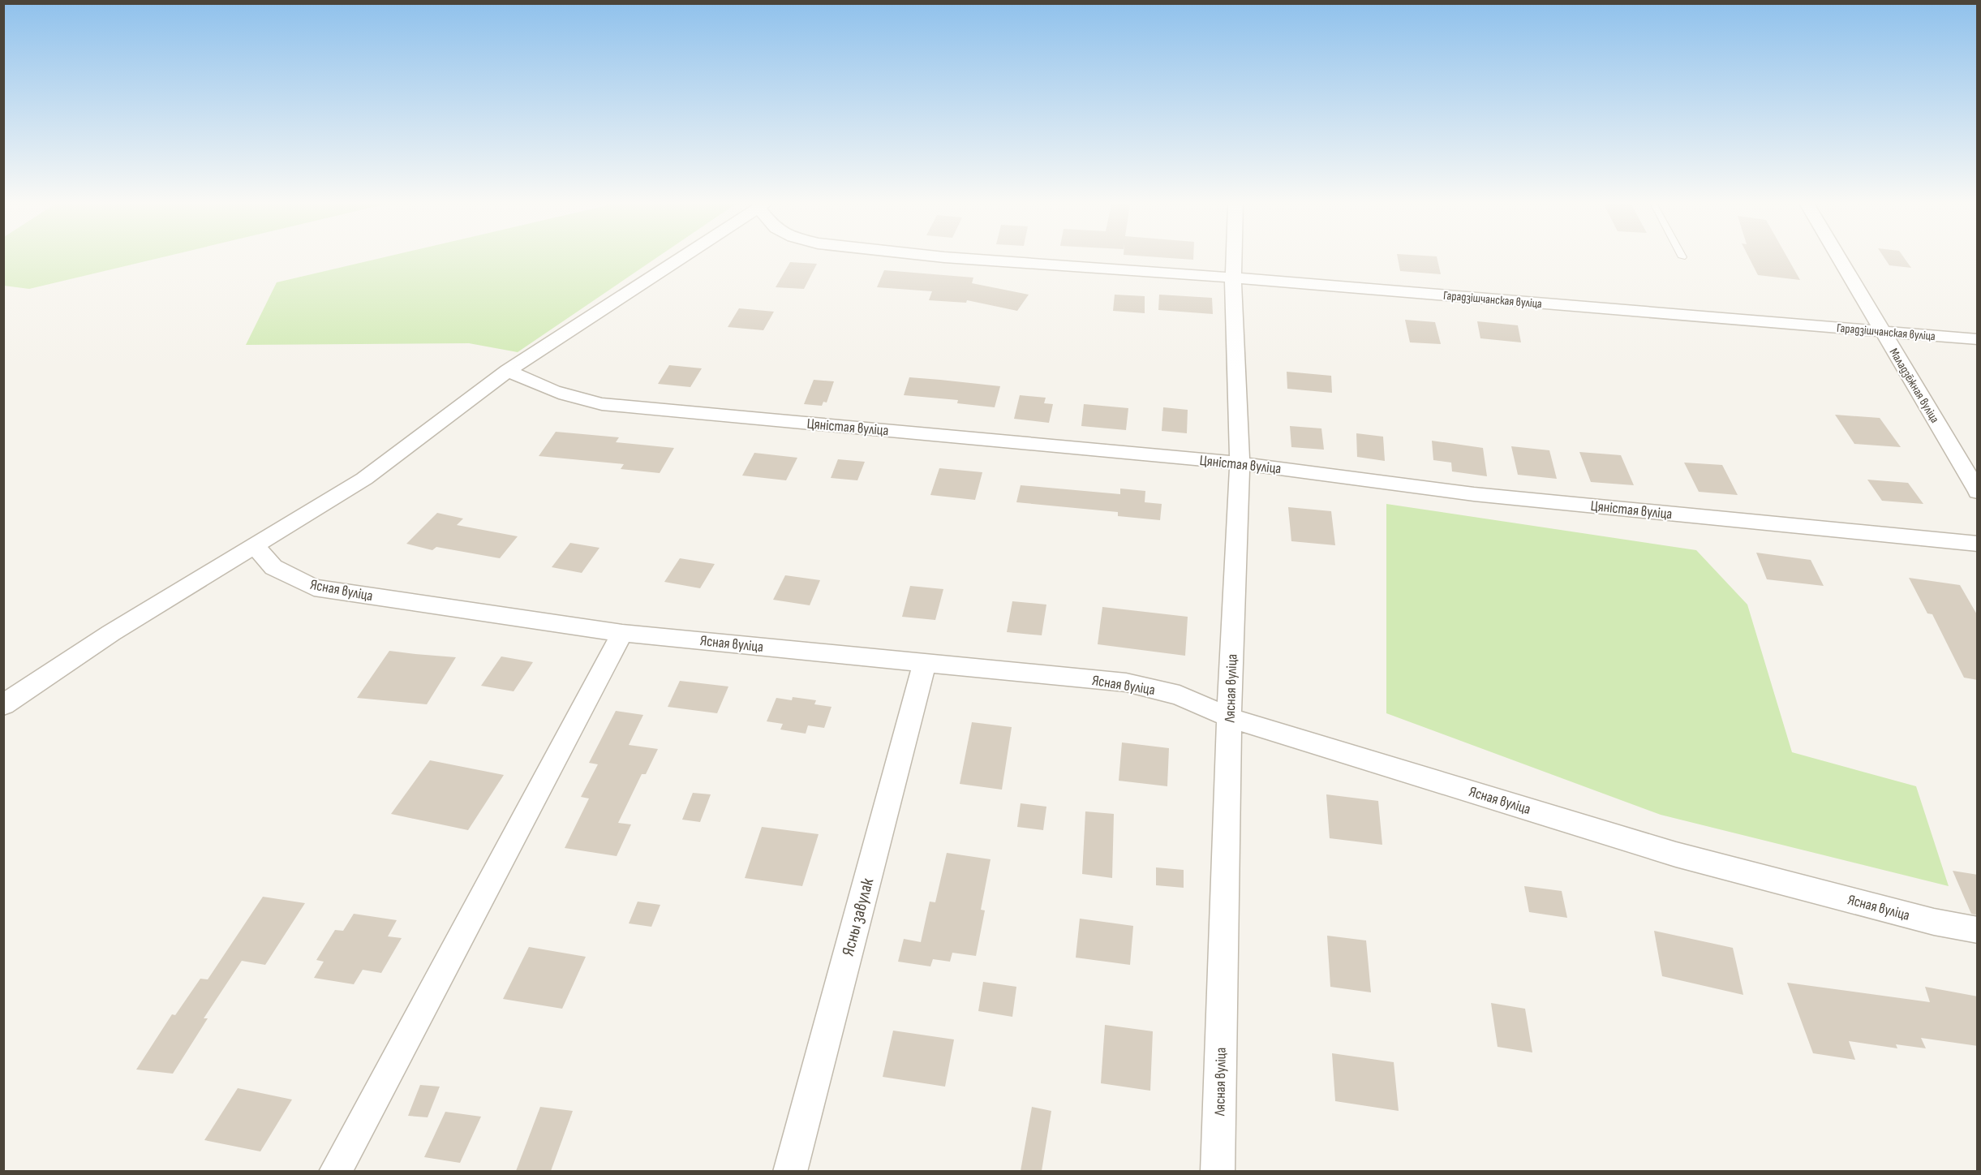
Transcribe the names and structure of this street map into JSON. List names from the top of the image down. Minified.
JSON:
{"streets":{"street":["Гарадзішчанская вуліца","Маладзёжная вуліца","Цяністая вуліца","Ясная вуліца","Лясная вуліца","Ясны завулак"]},"crossings":[["Гарадзішчанская вуліца","Маладзёжная вуліца"],["Гарадзішчанская вуліца","Лясная вуліца"],["Цяністая вуліца","Лясная вуліца"],["Ясная вуліца","Лясная вуліца"],["Ясная вуліца","Ясны завулак"]]}
